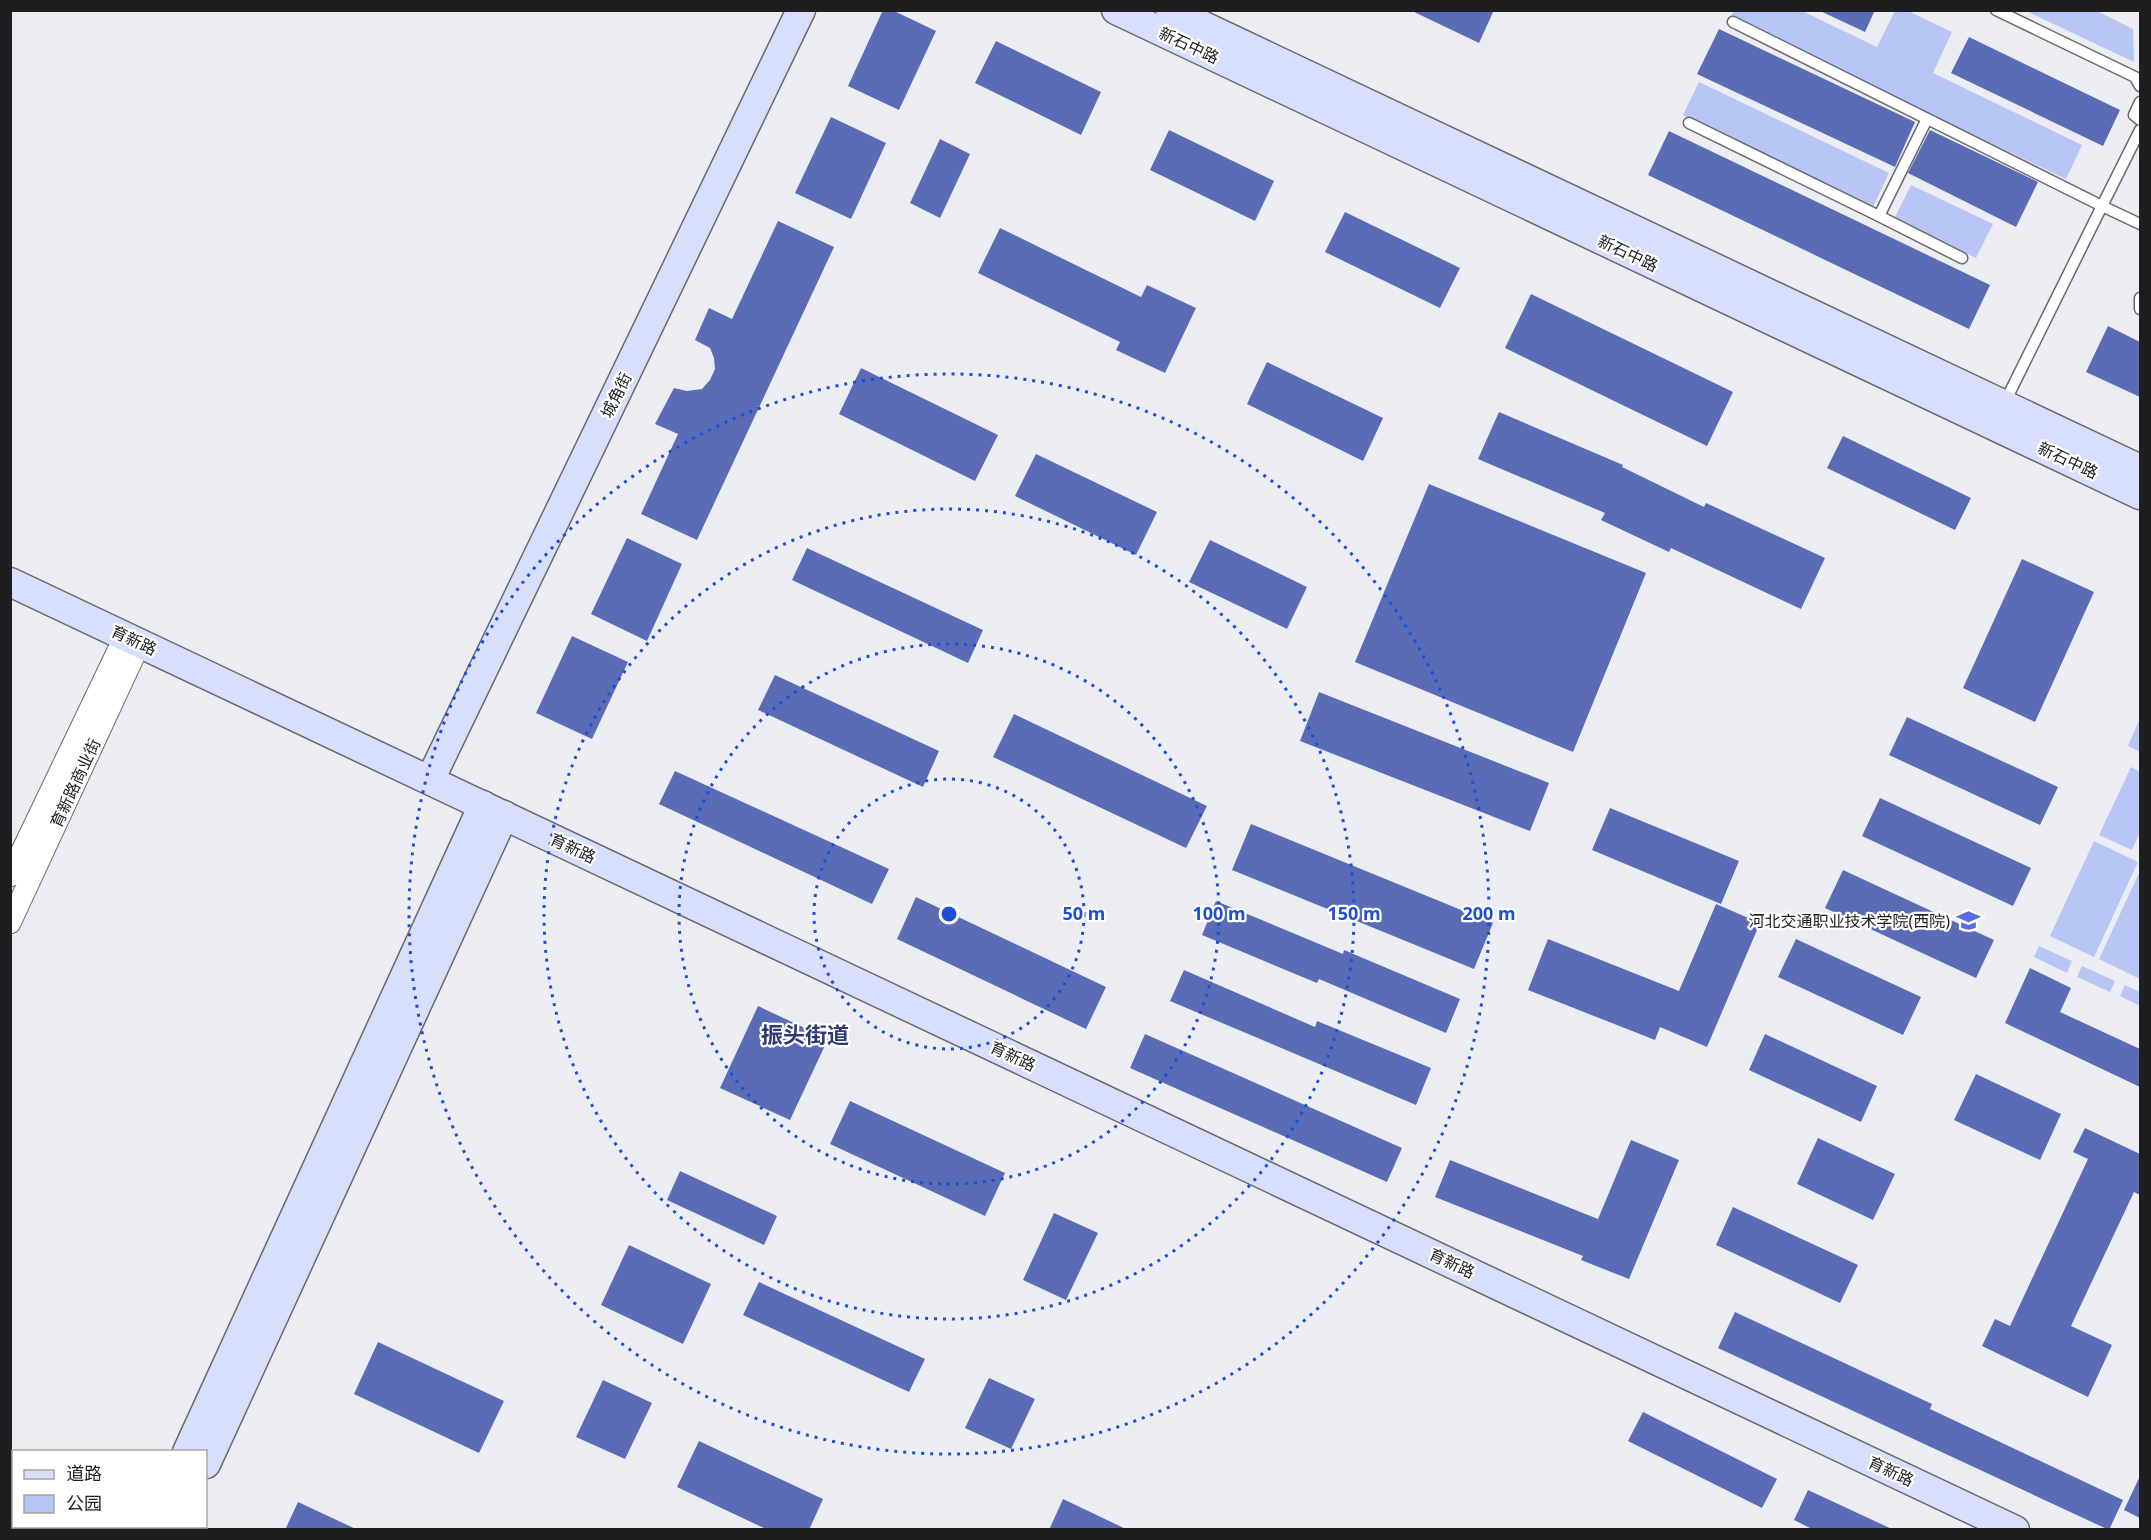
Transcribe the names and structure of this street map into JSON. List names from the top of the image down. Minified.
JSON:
{"streets":{"street":["新石中路","城角街","育新路","育新路商业街"]},"crossings":[["城角街","育新路"],["育新路","育新路商业街"]],"districts":["振头街道"],"places":{"school or university":["河北交通职业技术学院(西院)"]},"legend":["道路","公园"],"rings":["50 m","100 m","150 m","200 m"]}
